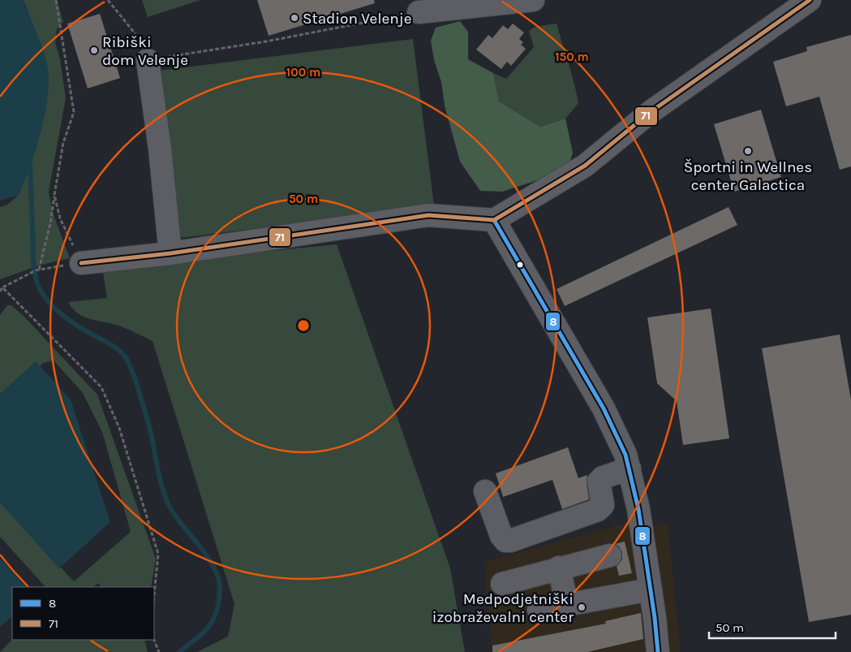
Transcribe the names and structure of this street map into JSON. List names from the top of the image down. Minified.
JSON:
{"places":["Stadion Velenje","Ribiški dom Velenje","Športni in Wellnes center Galactica","Medpodjetniški izobraževalni center"],"lines":["transit line 71","transit line 8"],"legend":["8","71"],"scale_bar":"50 m","rings":["150 m","100 m","50 m"]}
